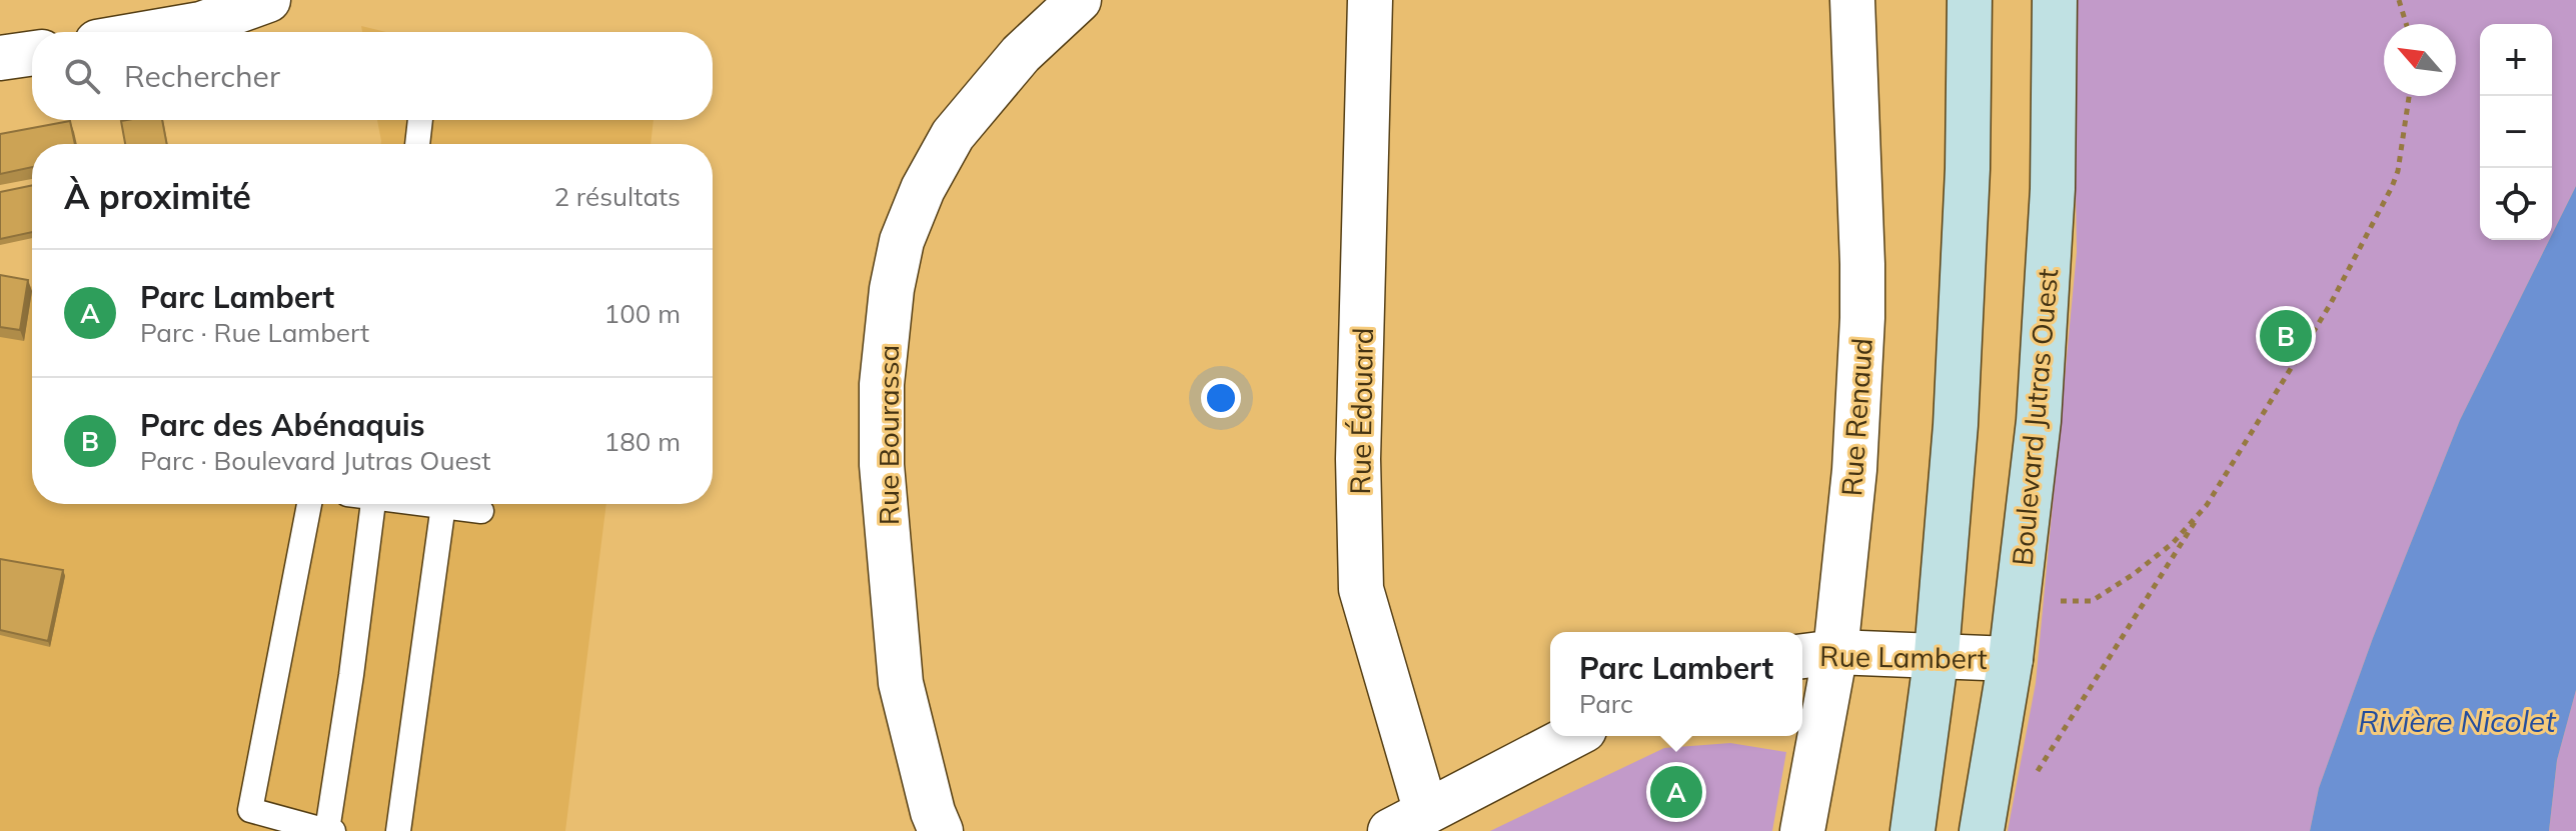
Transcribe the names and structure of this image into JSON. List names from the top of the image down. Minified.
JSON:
{"streets":{"main road":["Boulevard Jutras Ouest"],"street":["Rue Édouard","Rue Renaud","Rue Bourassa","Rue Lambert"]},"crossings":[["Rue Renaud","Rue Lambert"],["Boulevard Jutras Ouest","Rue Lambert"]],"water":["Rivière Nicolet"],"north":"top left","page":{"map_buttons":["+","−"],"search":"Rechercher","heading":["À proximité","2 résultats"],"list":[{"mark":"A","name":"Parc Lambert","note":"Parc · Rue Lambert","value":"100 m"},{"mark":"B","name":"Parc des Abénaquis","note":"Parc · Boulevard Jutras Ouest","value":"180 m"}],"pins":["B","A"],"popup":["Parc Lambert","Parc"]}}
